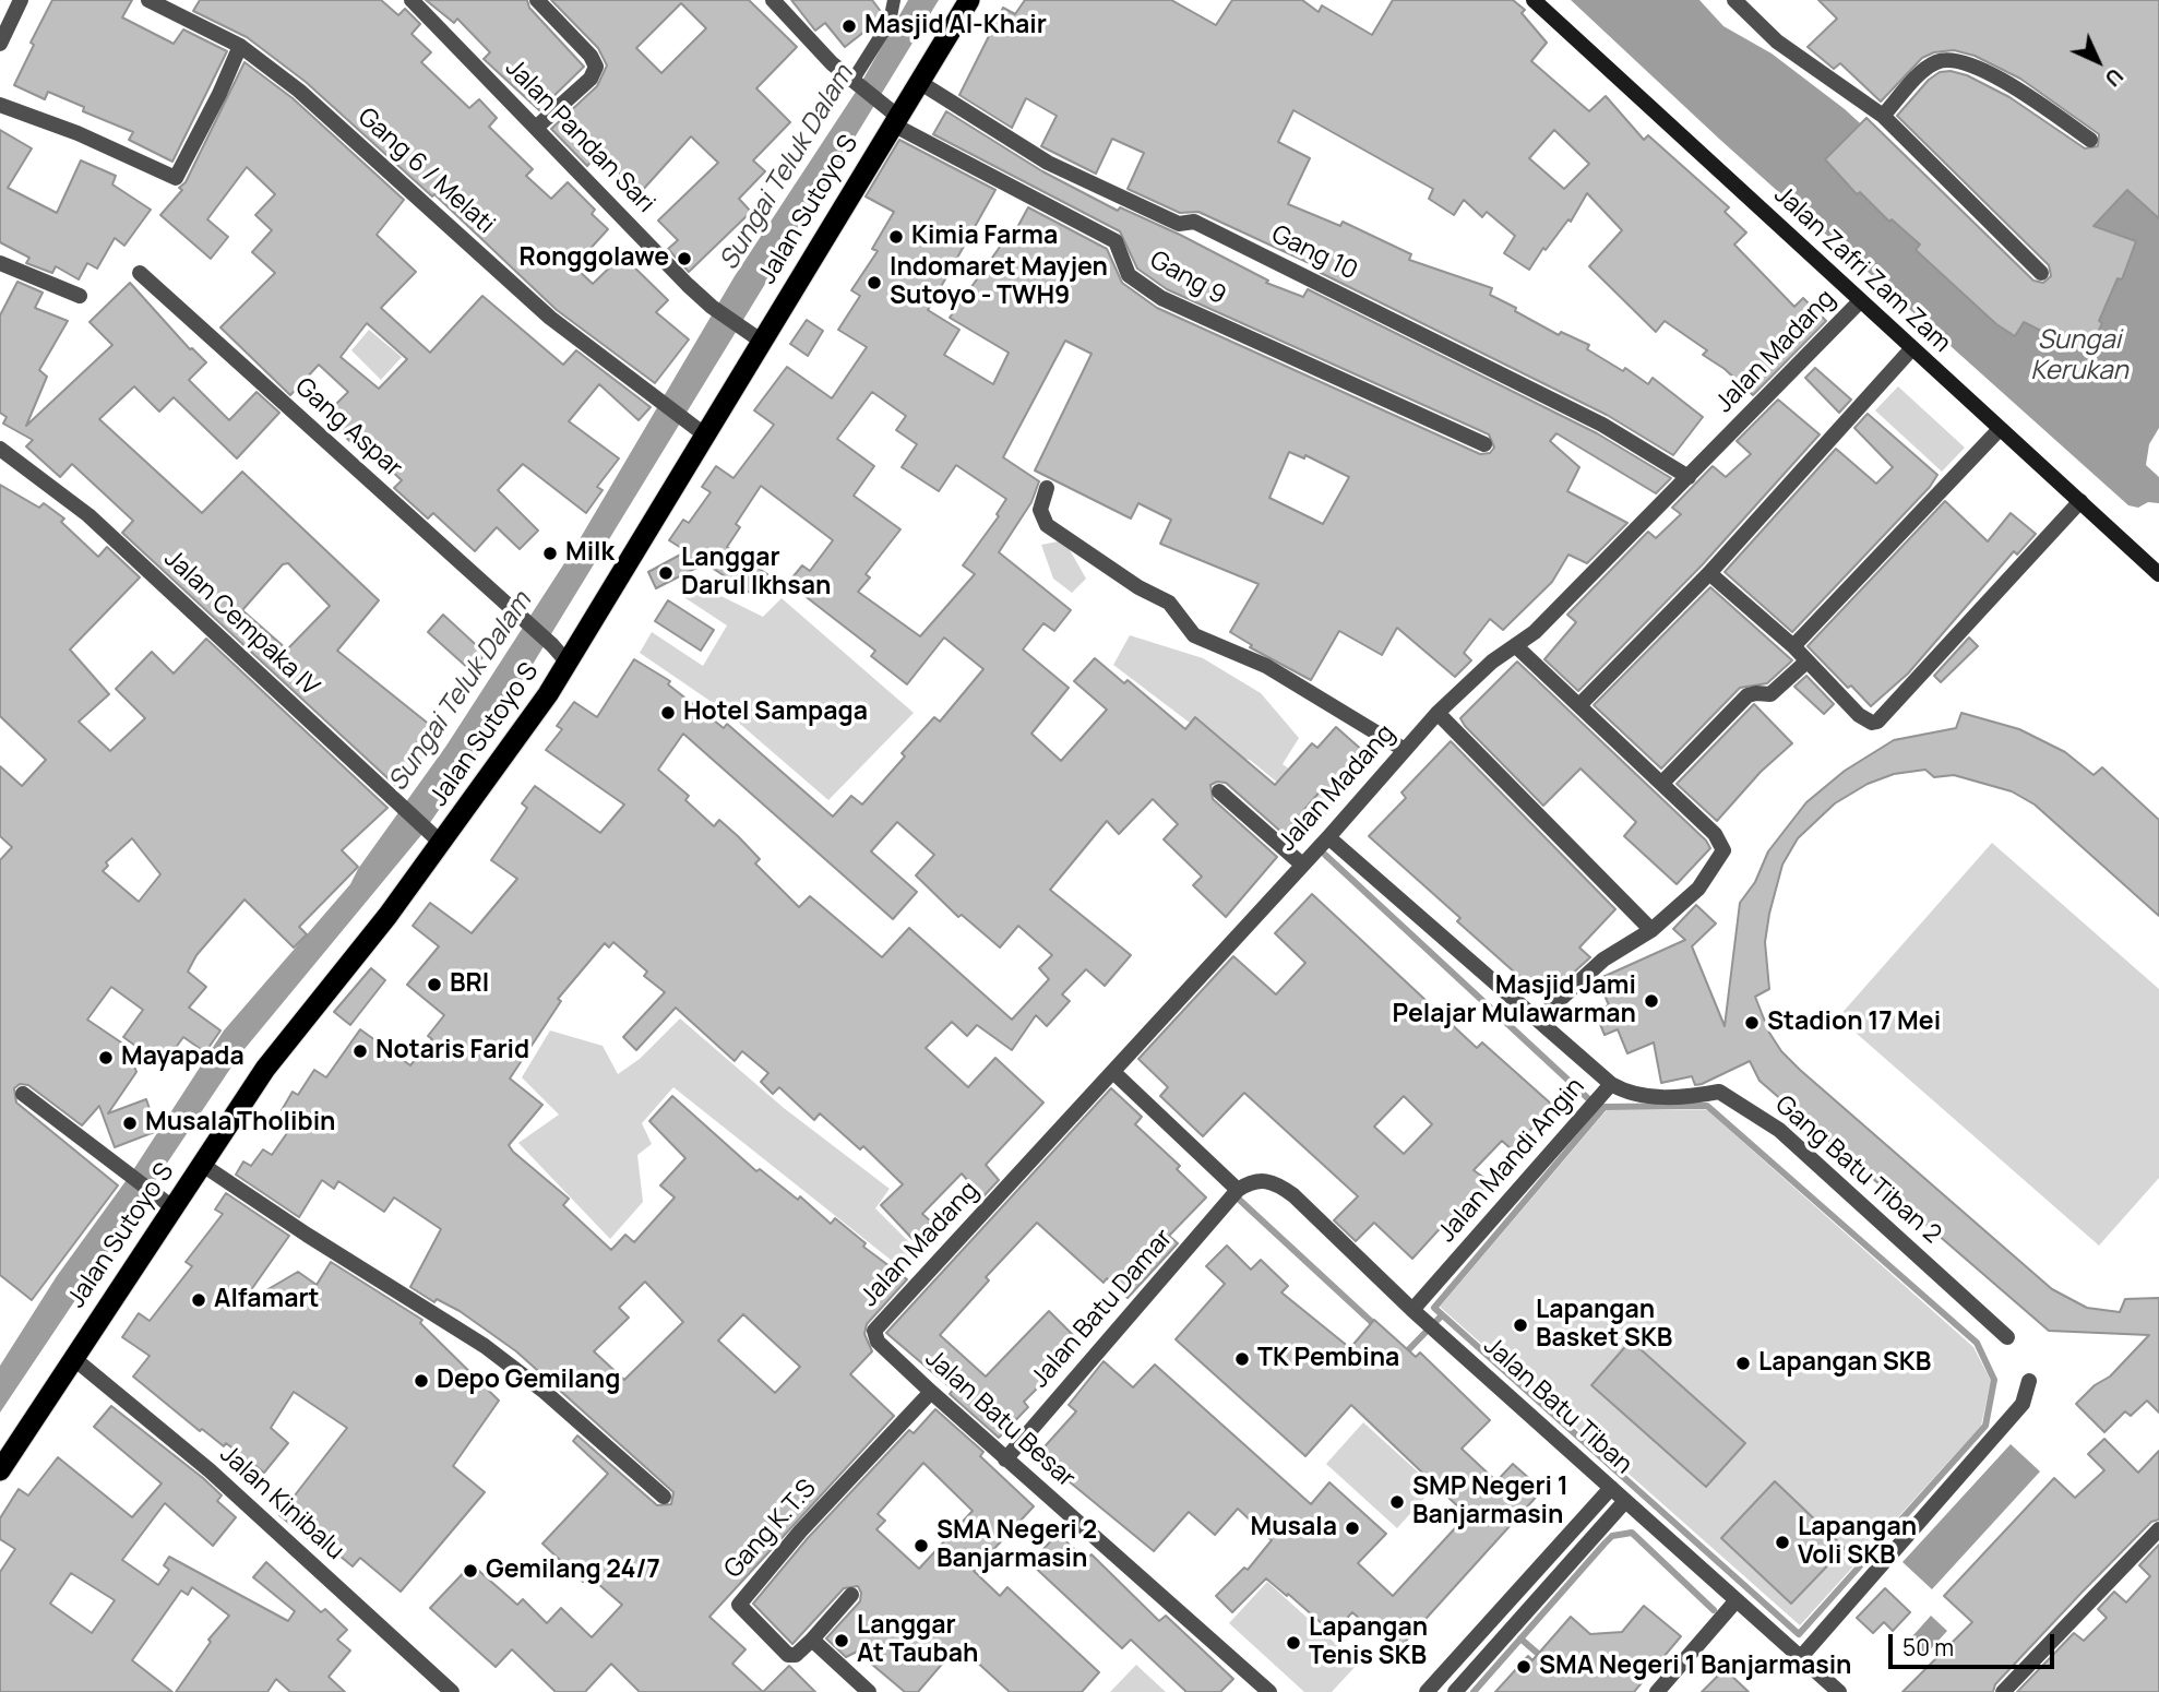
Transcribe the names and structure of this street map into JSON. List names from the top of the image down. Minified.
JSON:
{"streets":{"highway":["Jalan Sutoyo S"],"main road":["Jalan Zafri Zam Zam"],"street":["Jalan Pandan Sari","Gang 6 / Melati","Gang 10","Gang 9","Jalan Madang","Gang Aspar","Jalan Cempaka IV","Jalan Mandi Angin","Gang Batu Tiban 2","Jalan Batu Damar","Jalan Batu Tiban","Jalan Batu Besar","Jalan Kinibalu","Gang K.T.S"]},"crossings":[["Jalan Pandan Sari","Jalan Sutoyo S"],["Gang 6 / Melati","Jalan Sutoyo S"],["Jalan Sutoyo S","Gang 10"],["Jalan Sutoyo S","Gang 9"],["Jalan Sutoyo S","Gang Aspar"],["Jalan Sutoyo S","Jalan Cempaka IV"],["Jalan Sutoyo S","Jalan Kinibalu"],["Gang 10","Jalan Madang"],["Jalan Zafri Zam Zam","Jalan Madang"],["Jalan Madang","Jalan Mandi Angin"],["Jalan Madang","Jalan Batu Besar"],["Jalan Mandi Angin","Gang Batu Tiban 2"],["Jalan Mandi Angin","Jalan Batu Tiban"],["Jalan Batu Damar","Jalan Batu Tiban"],["Jalan Batu Damar","Jalan Batu Besar"],["Jalan Batu Besar","Gang K.T.S"]],"water":["Sungai Teluk Dalam","Sungai Kerukan"],"places":["Masjid Al-Khair","Kimia Farma","Ronggolawe","Indomaret Mayjen Sutoyo - TWH9","Milk","Langgar Darul Ikhsan","Hotel Sampaga","BRI","Masjid Jami Pelajar Mulawarman","Stadion 17 Mei","Notaris Farid","Mayapada","Musala Tholibin","Alfamart","Lapangan Basket SKB","TK Pembina","Lapangan SKB","Depo Gemilang","SMP Negeri 1 Banjarmasin","Musala","Lapangan Voli SKB","SMA Negeri 2 Banjarmasin","Gemilang 24/7","Langgar At Taubah","Lapangan Tenis SKB","SMA Negeri 1 Banjarmasin"],"scale_bar":"50 m","north":"bottom right"}
